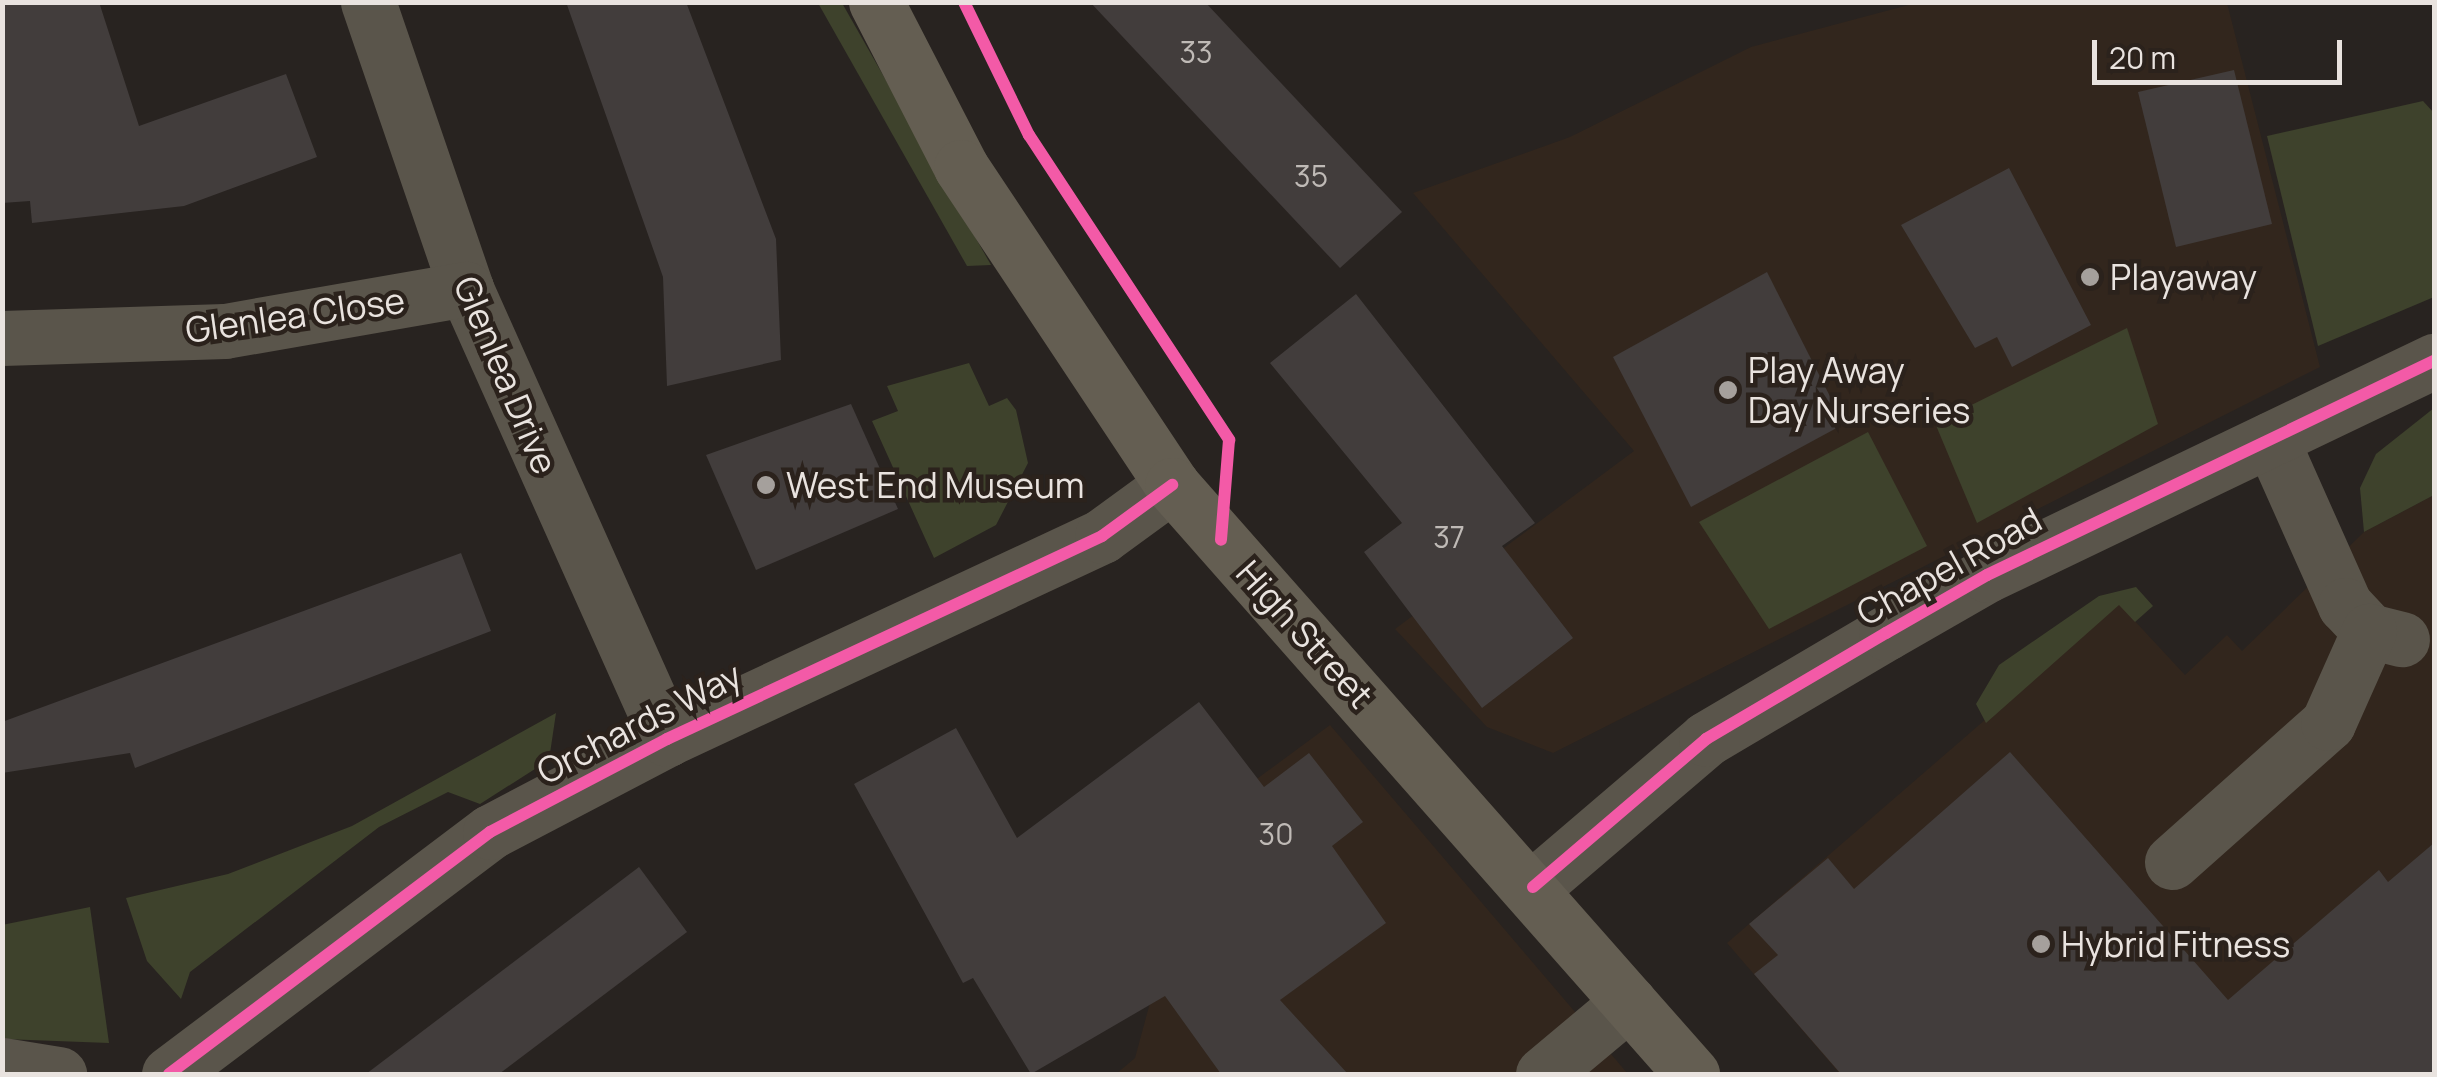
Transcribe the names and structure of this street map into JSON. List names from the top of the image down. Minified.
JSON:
{"streets":{"main road":["High Street"],"street":["Glenlea Close","Glenlea Drive","Chapel Road","Orchards Way"]},"crossings":[["Glenlea Close","Glenlea Drive"],["Glenlea Drive","Orchards Way"],["Chapel Road","High Street"],["High Street","Orchards Way"]],"places":["Playaway","Play Away Day Nurseries","West End Museum","Hybrid Fitness"],"house_numbers":["33","35","37","30"],"scale_bar":"20 m"}
